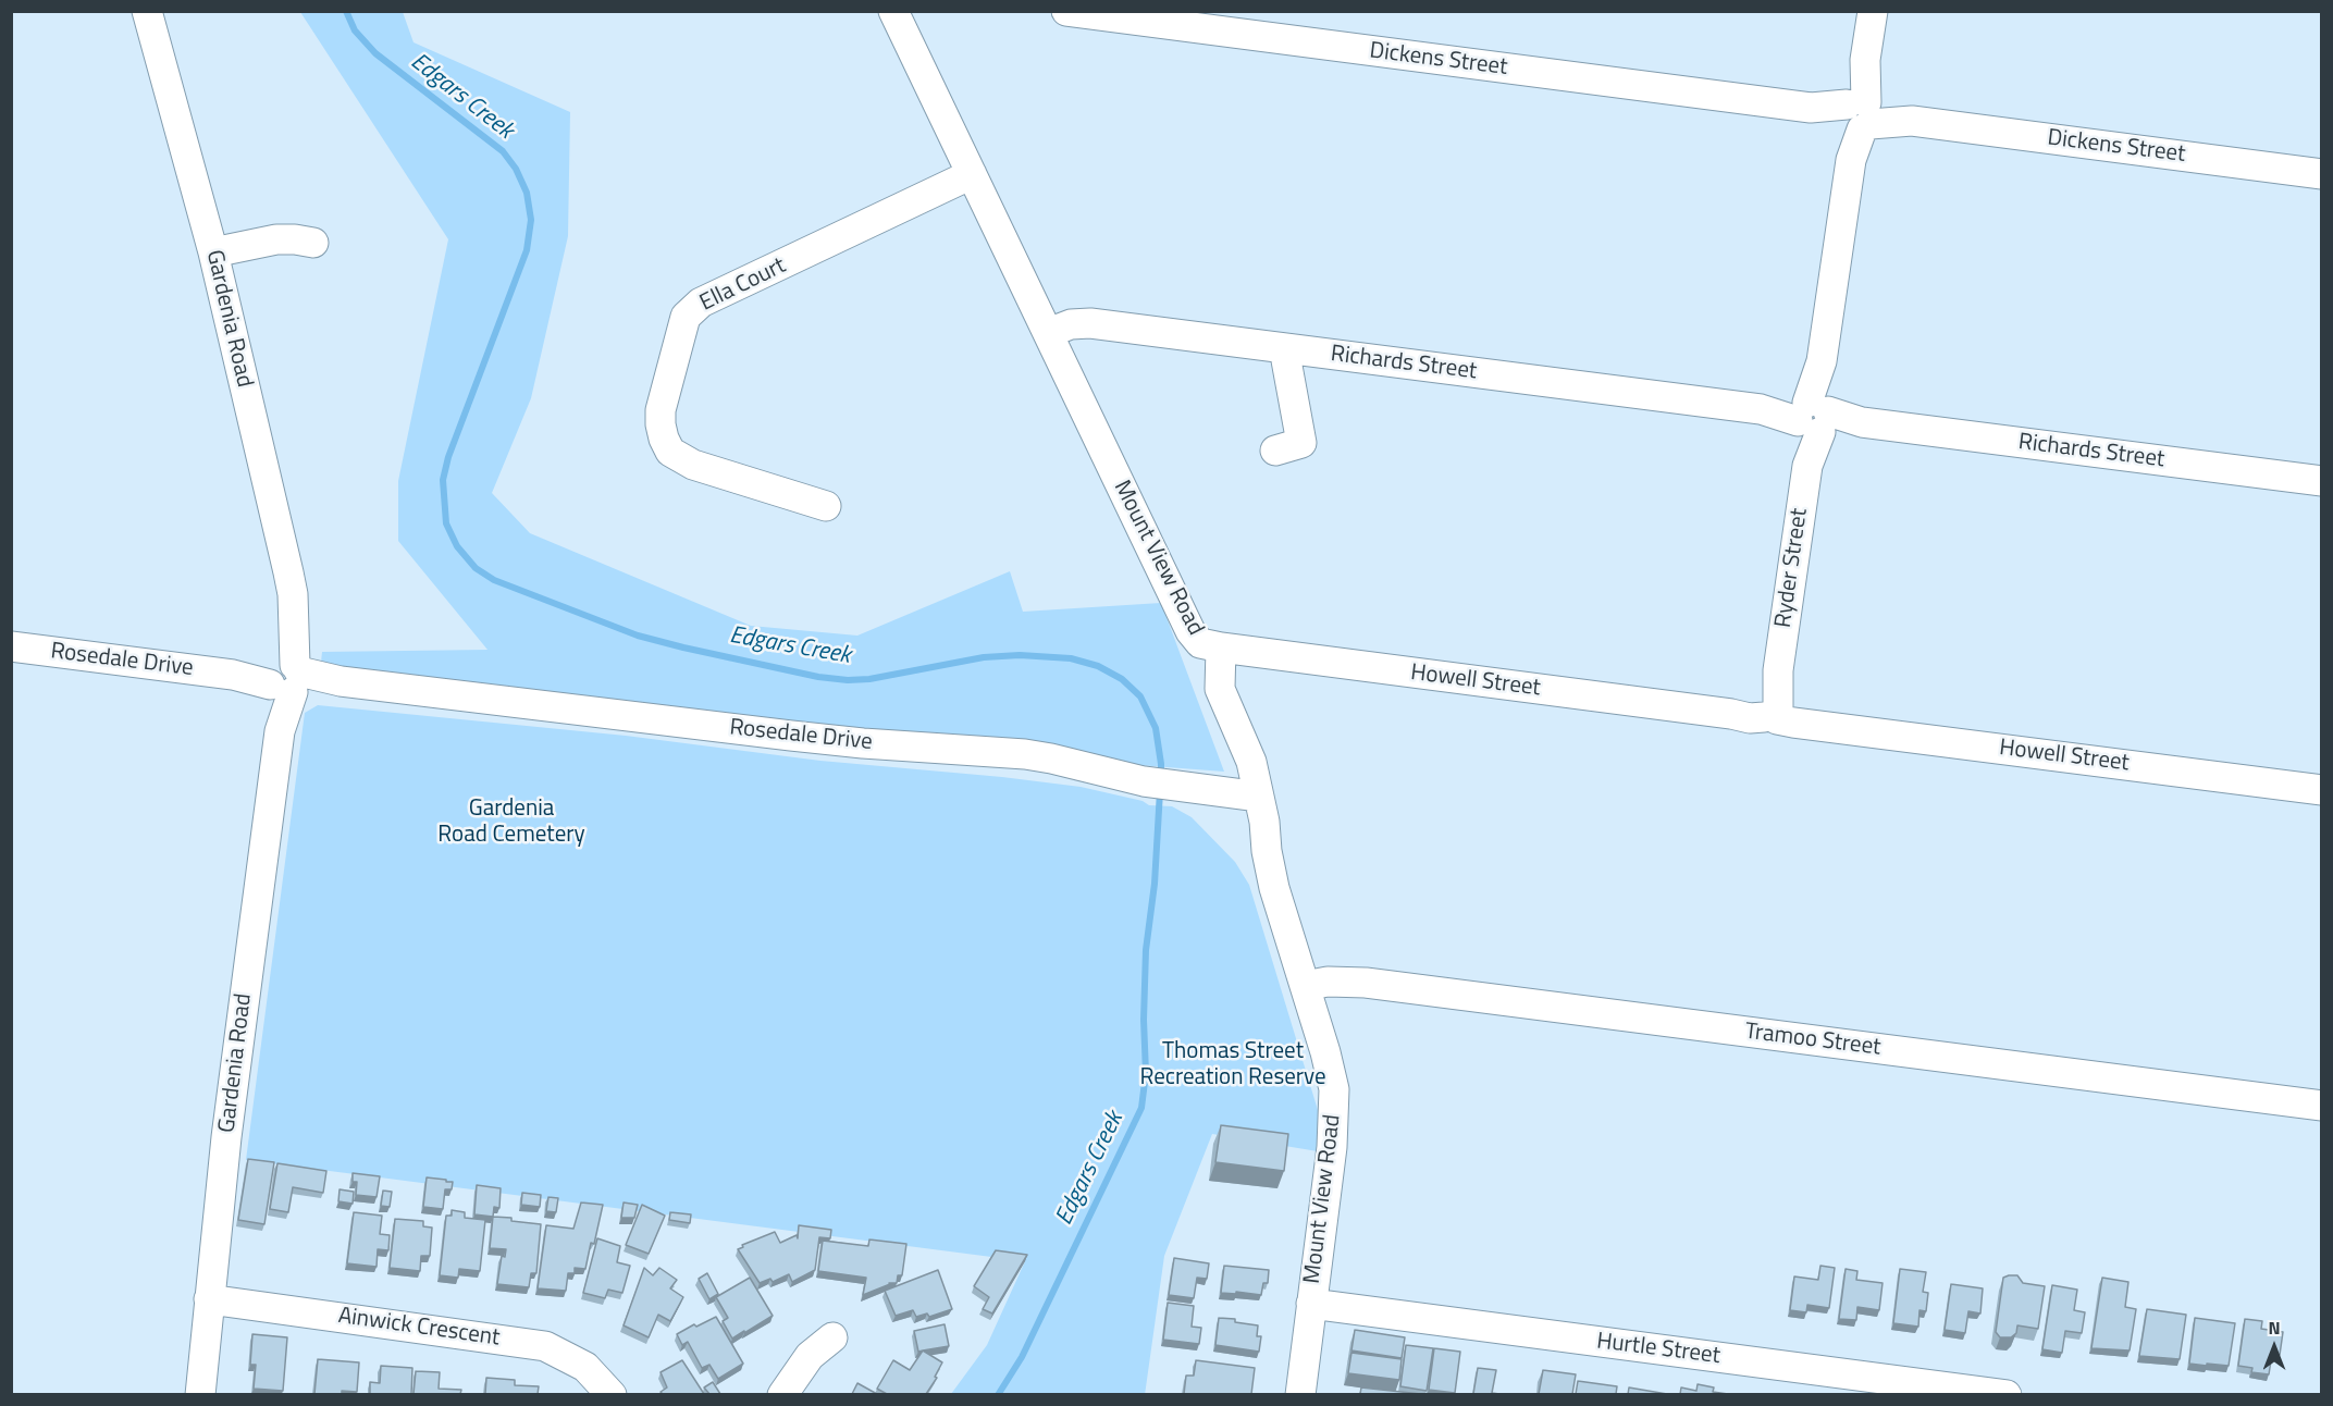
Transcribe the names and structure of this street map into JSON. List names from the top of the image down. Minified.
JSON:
{"streets":{"street":["Dickens Street","Ella Court","Gardenia Road","Richards Street","Mount View Road","Ryder Street","Rosedale Drive","Howell Street","Tramoo Street","Ainwick Crescent","Hurtle Street"]},"crossings":[["Dickens Street","Ryder Street"],["Ella Court","Mount View Road"],["Gardenia Road","Rosedale Drive"],["Gardenia Road","Ainwick Crescent"],["Richards Street","Mount View Road"],["Richards Street","Ryder Street"],["Mount View Road","Rosedale Drive"],["Mount View Road","Howell Street"],["Mount View Road","Tramoo Street"],["Mount View Road","Hurtle Street"],["Ryder Street","Howell Street"]],"water":["Edgars Creek"],"parks":["Gardenia Road Cemetery","Thomas Street Recreation Reserve"],"north":"top"}
